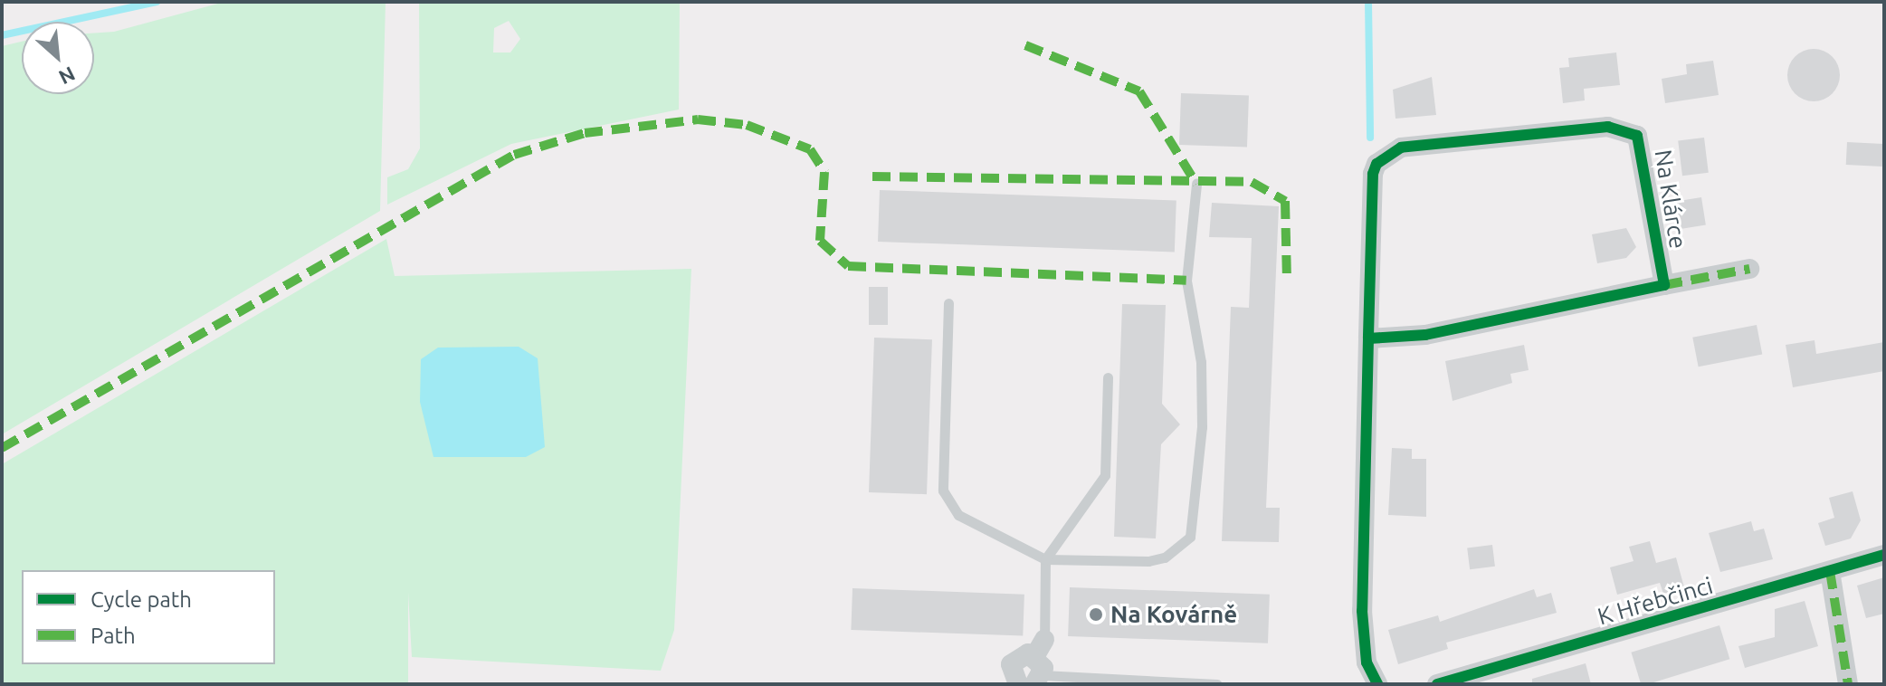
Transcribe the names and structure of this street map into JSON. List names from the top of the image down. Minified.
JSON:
{"streets":{"street":["Na Klárce","K Hřebčinci"]},"places":["Na Kovárně"],"legend":["Cycle path","Path"],"north":"bottom right"}
